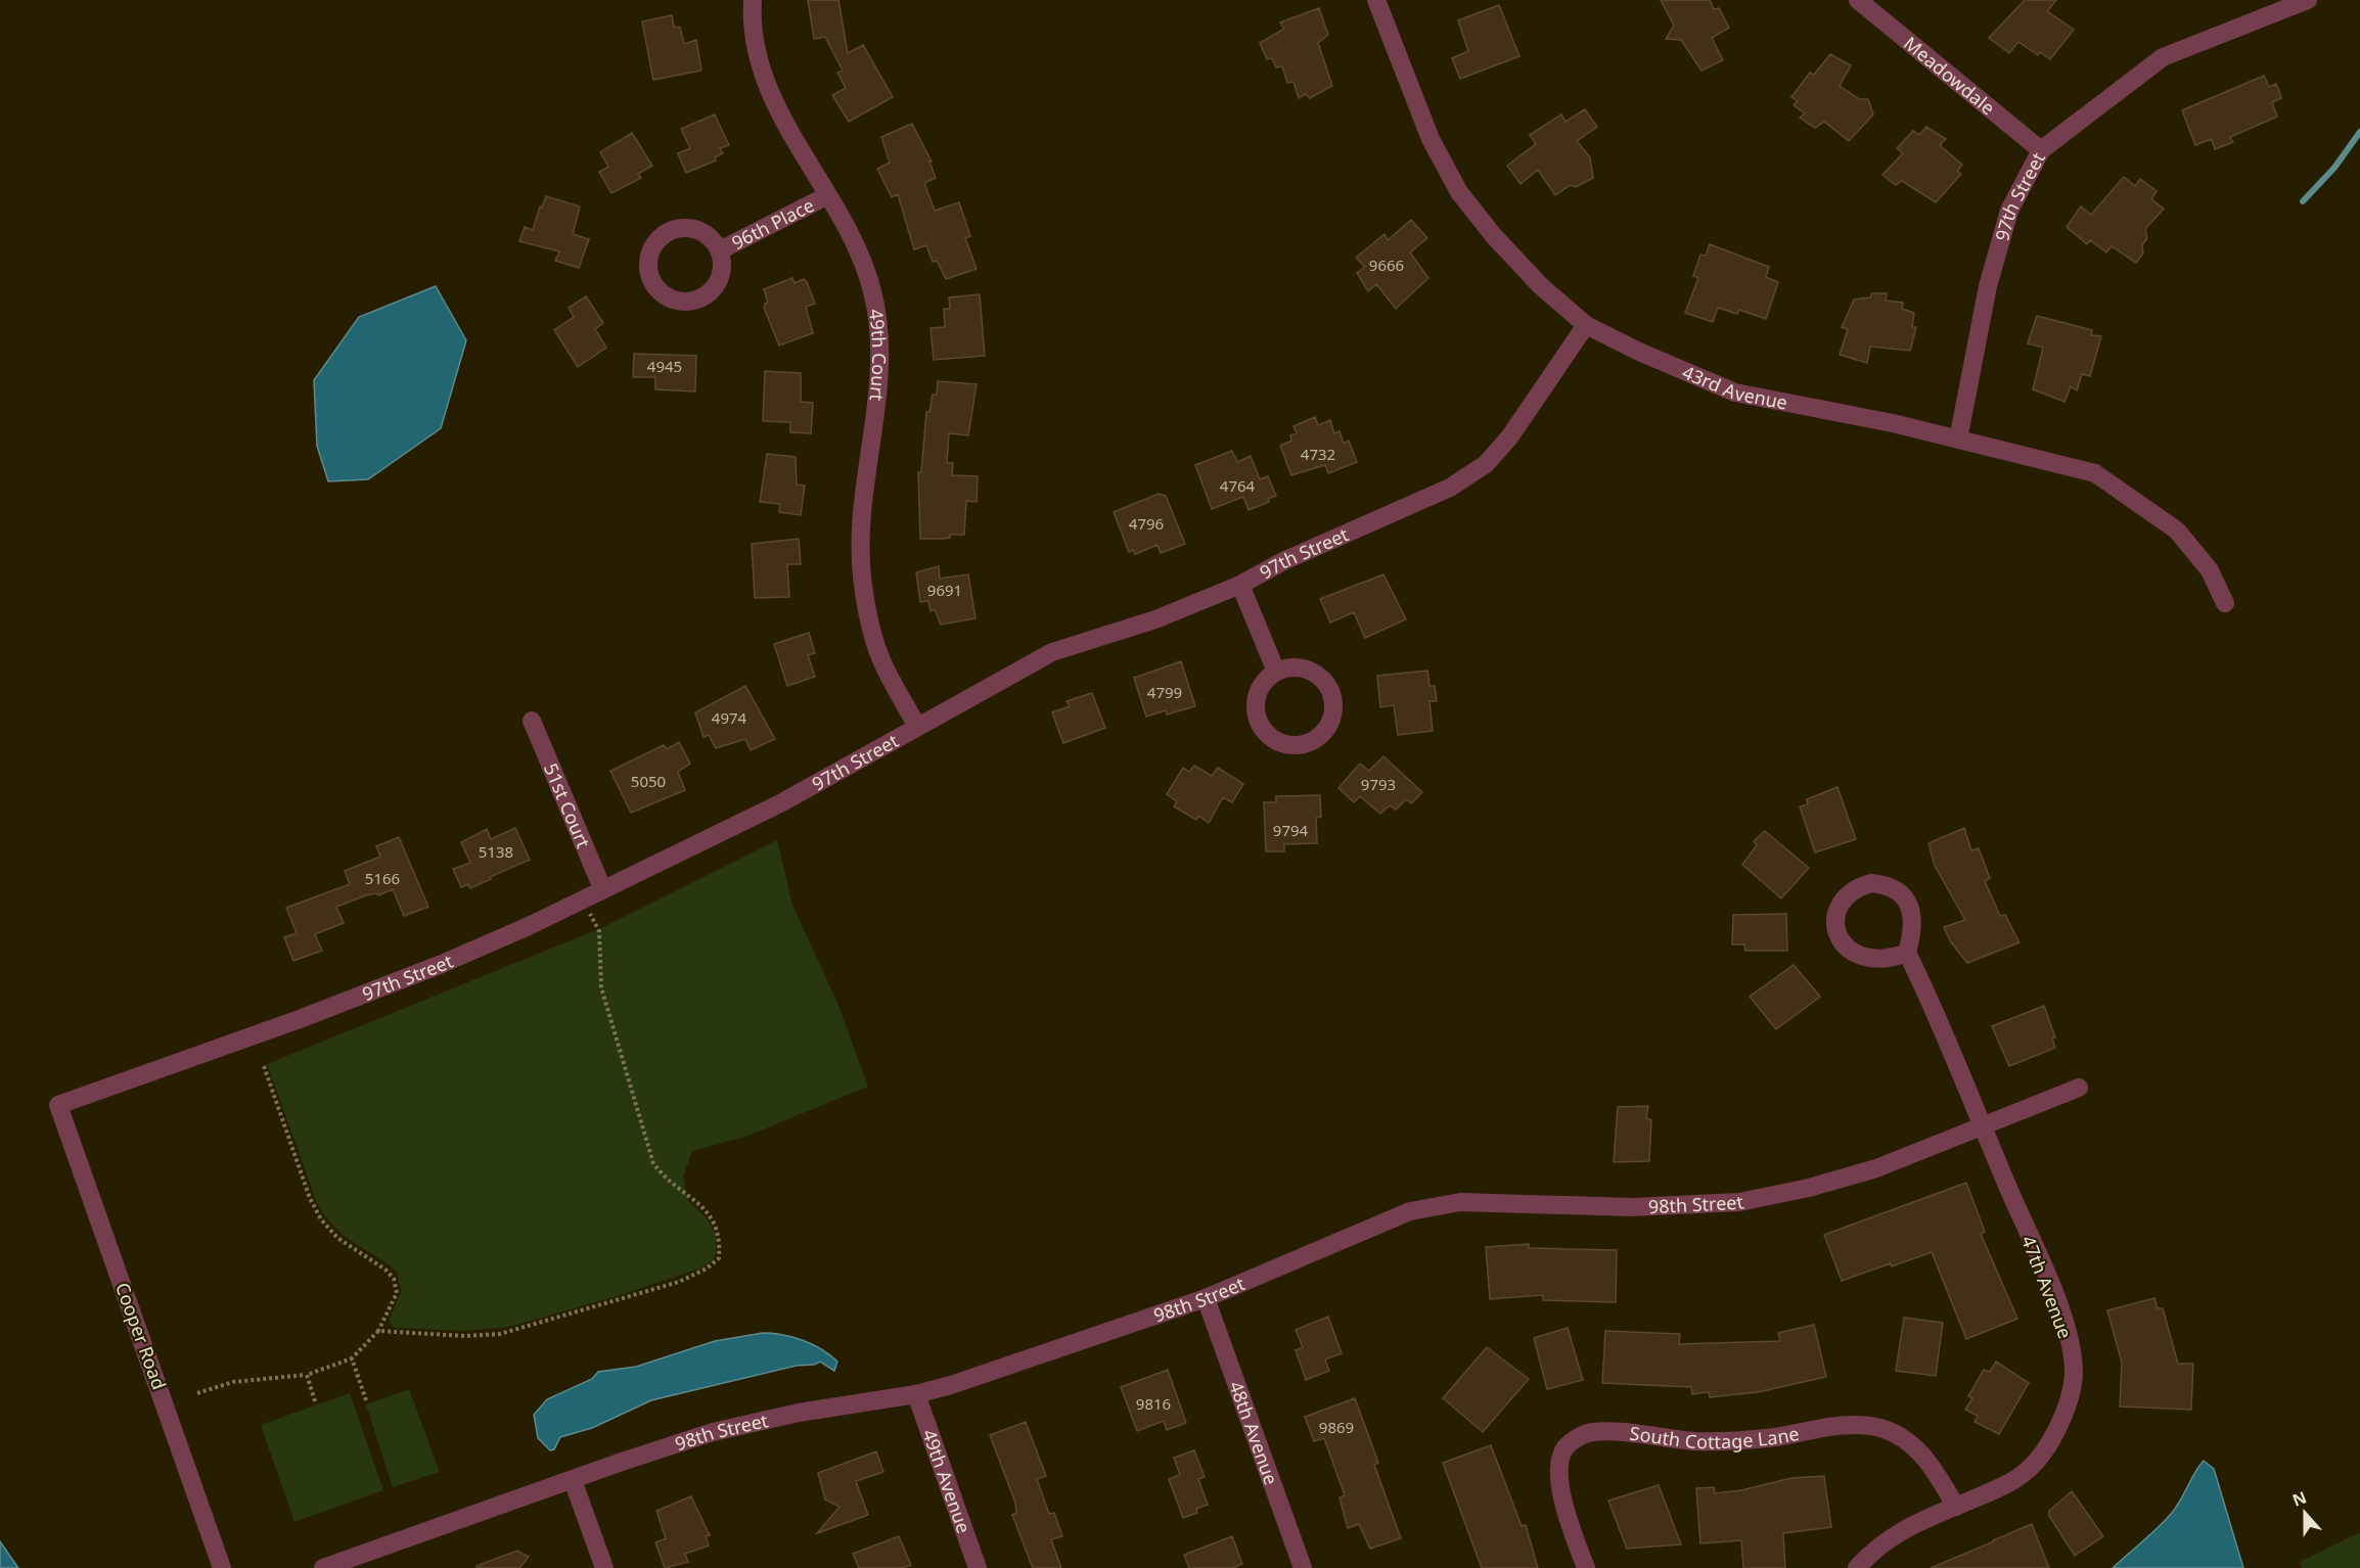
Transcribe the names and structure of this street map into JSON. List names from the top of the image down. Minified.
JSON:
{"streets":{"street":["Meadowdale","97th Street","96th Place","49th Court","43rd Avenue","51st Court","98th Street","47th Avenue","Cooper Road","48th Avenue","South Cottage Lane","49th Avenue"]},"crossings":[["Meadowdale","97th Street"],["97th Street","49th Court"],["97th Street","43rd Avenue"],["97th Street","51st Court"],["97th Street","Cooper Road"],["96th Place","49th Court"],["98th Street","47th Avenue"],["98th Street","48th Avenue"],["98th Street","49th Avenue"],["47th Avenue","South Cottage Lane"]],"house_numbers":["9666","4945","4732","4764","4796","9691","4799","4974","5050","9793","9794","5138","5166","9816","9869"],"north":"top"}
